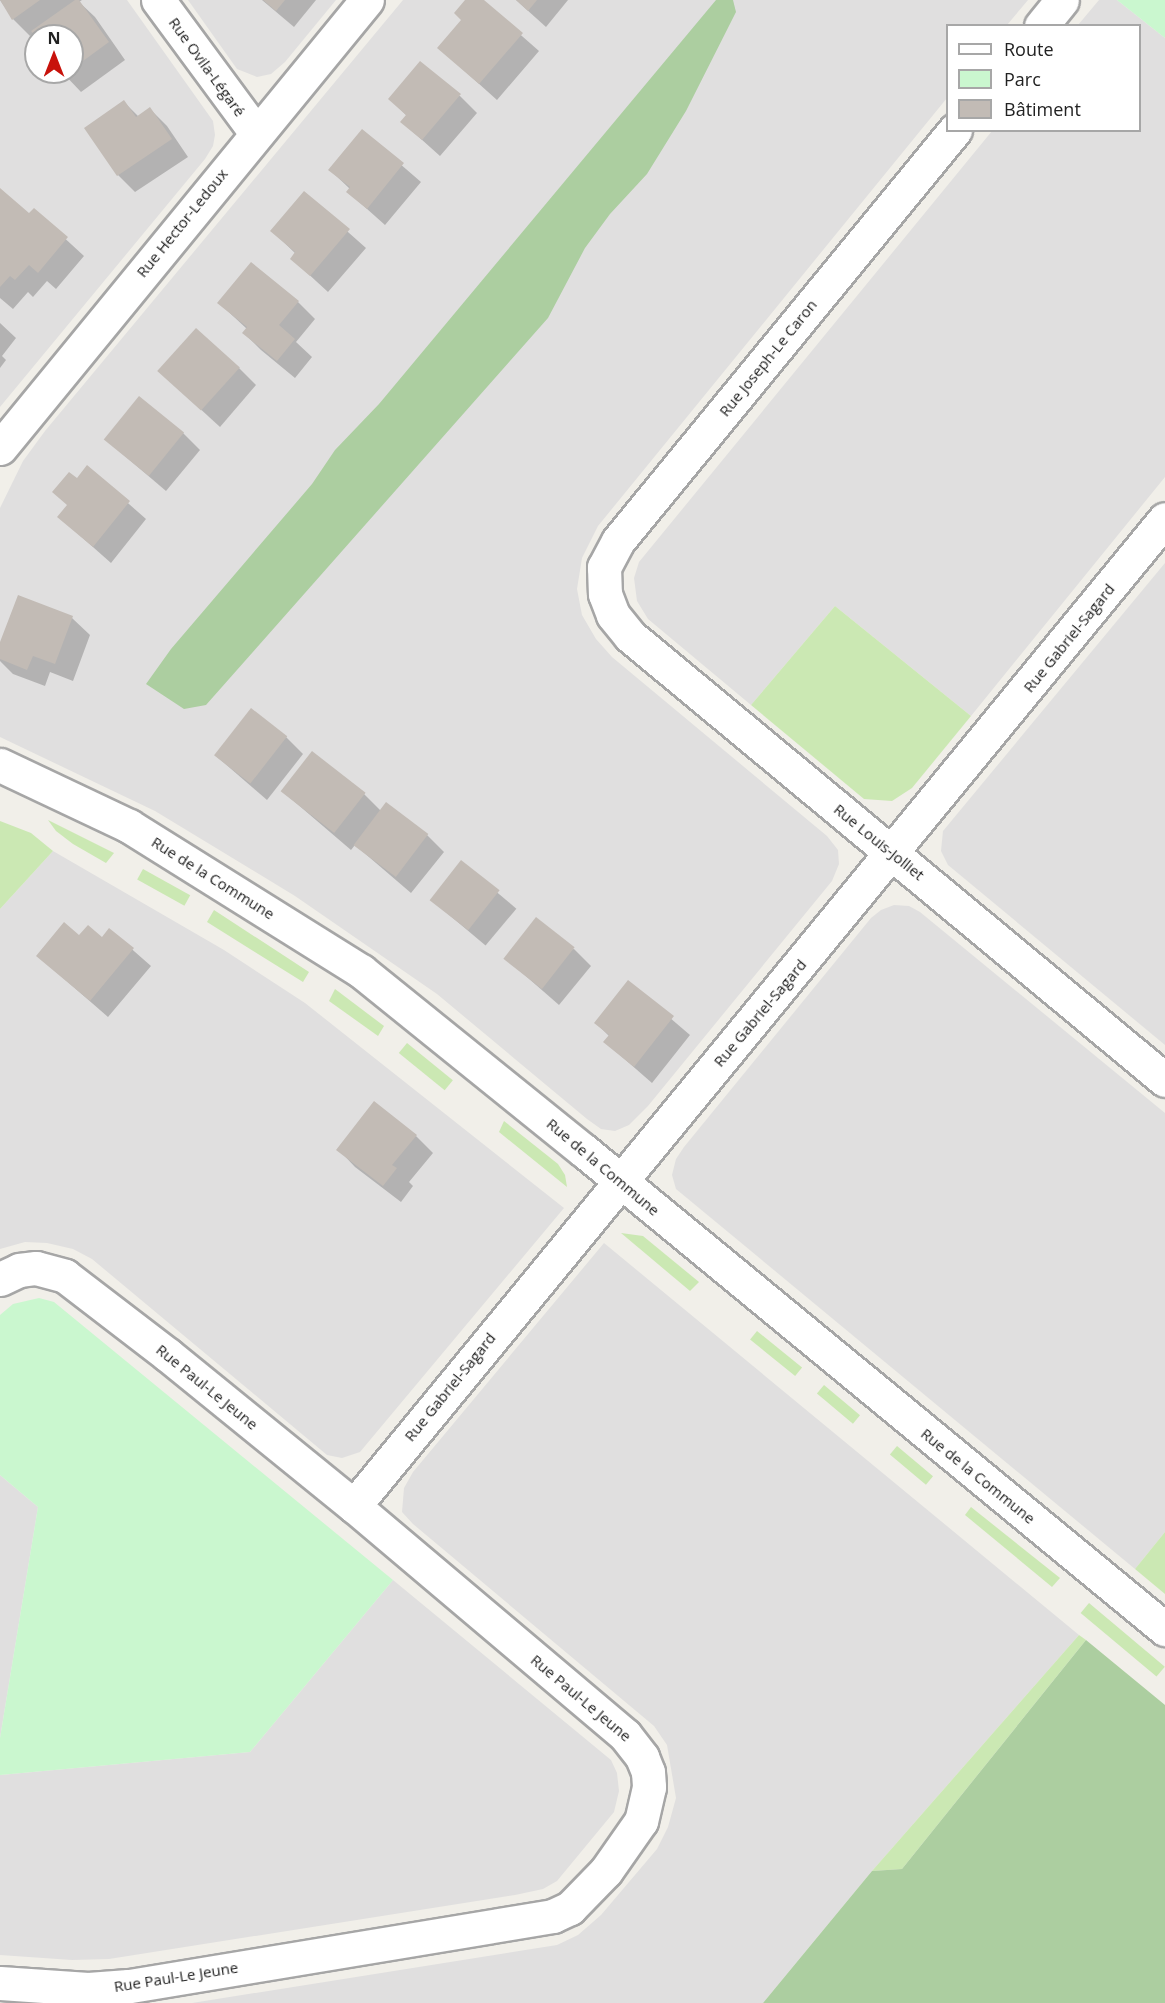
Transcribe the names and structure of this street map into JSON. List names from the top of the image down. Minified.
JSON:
{"streets":{"street":["Rue Ovila-Légaré","Rue Hector-Ledoux","Rue Joseph-Le Caron","Rue Gabriel-Sagard","Rue Louis-Jolliet","Rue de la Commune","Rue Paul-Le Jeune"]},"crossings":[["Rue Ovila-Légaré","Rue Hector-Ledoux"],["Rue Joseph-Le Caron","Rue Louis-Jolliet"],["Rue Gabriel-Sagard","Rue Louis-Jolliet"],["Rue Gabriel-Sagard","Rue de la Commune"],["Rue Gabriel-Sagard","Rue Paul-Le Jeune"]],"legend":["Route","Parc","Bâtiment"],"north":"top"}
